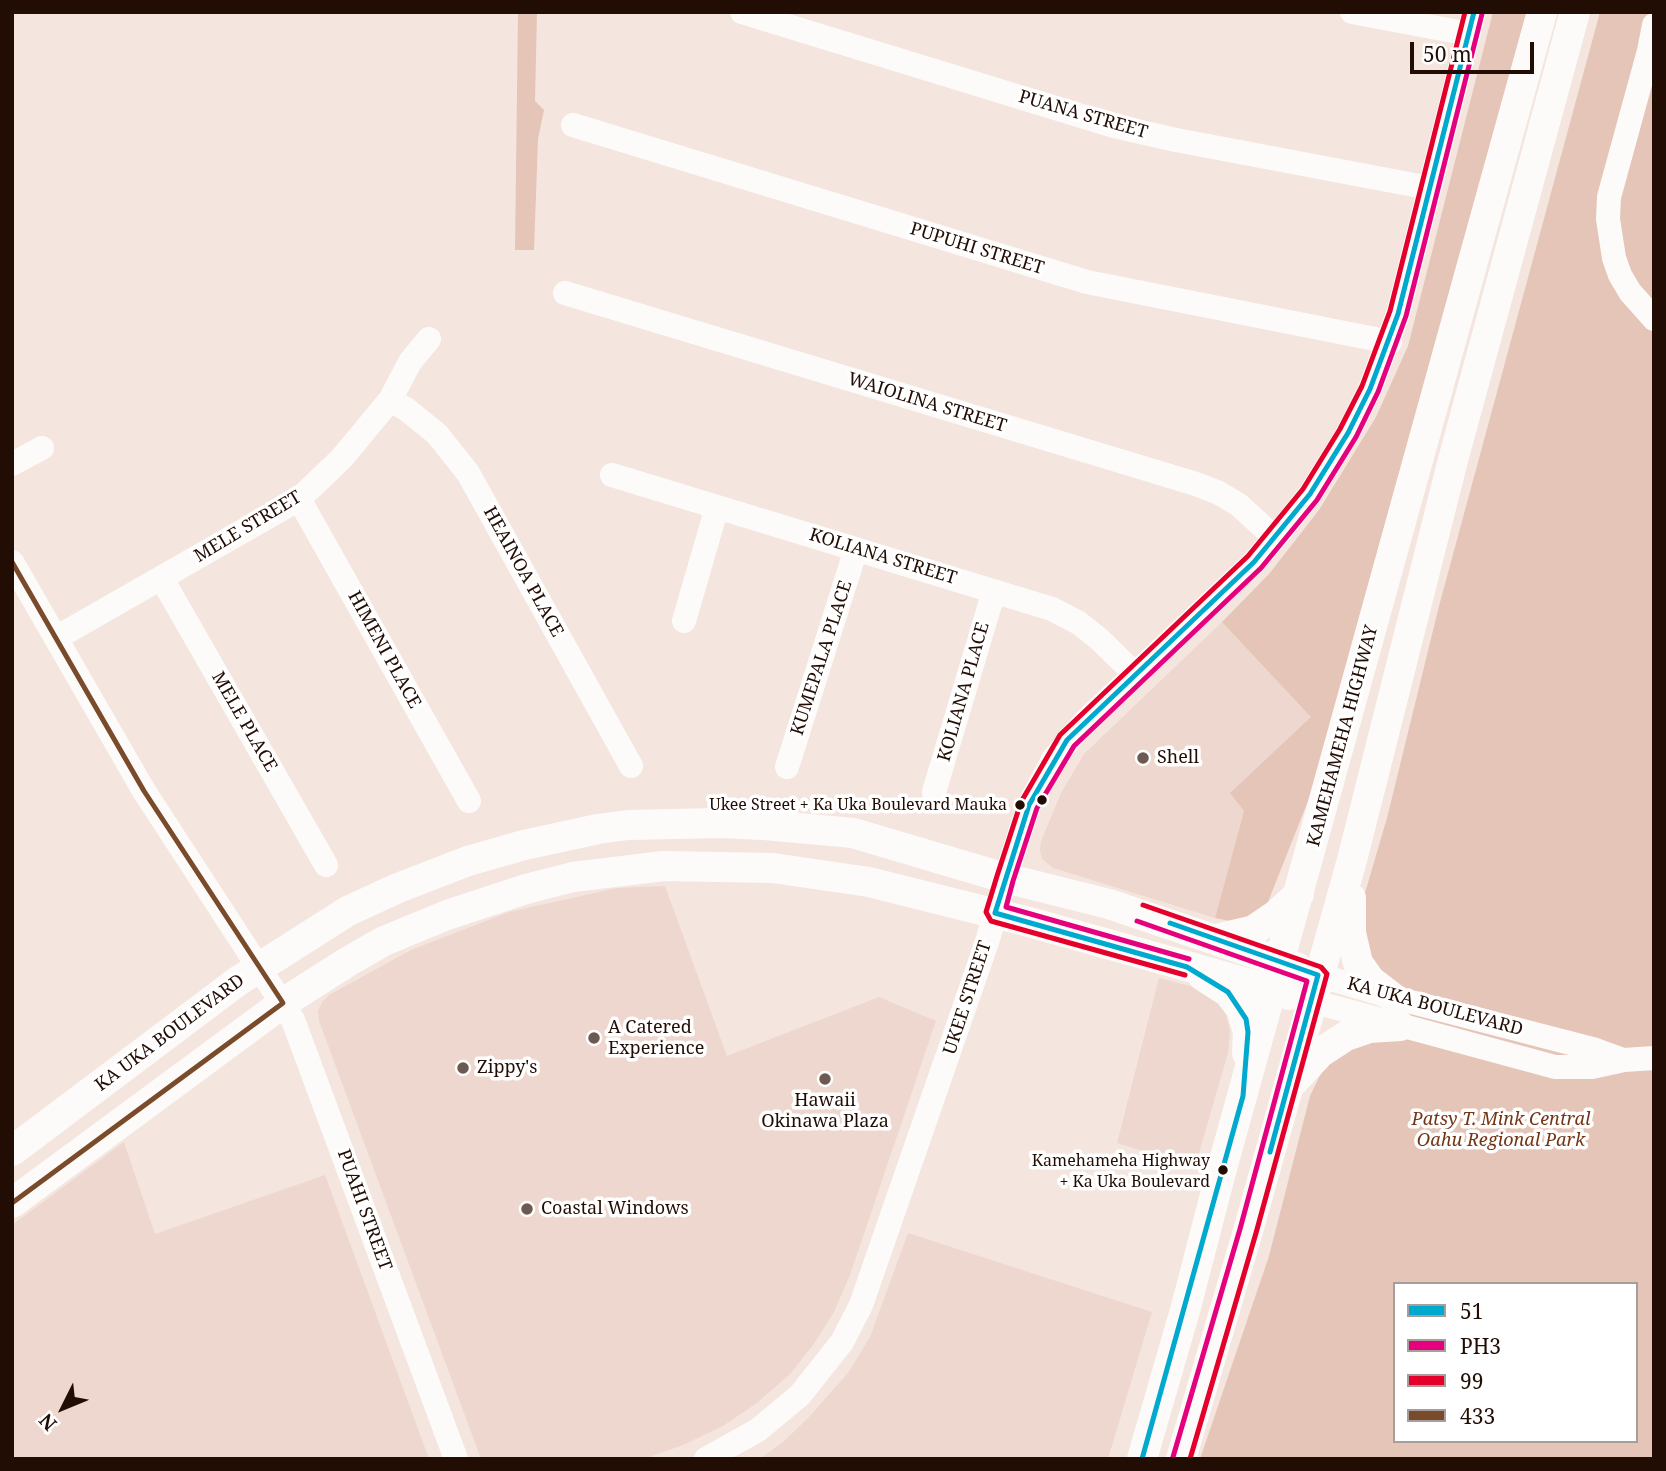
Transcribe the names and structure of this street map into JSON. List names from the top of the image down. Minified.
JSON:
{"streets":{"main road":["KAMEHAMEHA HIGHWAY","KA UKA BOULEVARD"],"street":["PUANA STREET","PUPUHI STREET","WAIOLINA STREET","MELE STREET","KOLIANA STREET","HEAINOA PLACE","HIMENI PLACE","KUMEPALA PLACE","KOLIANA PLACE","MELE PLACE","UKEE STREET","PUAHI STREET"]},"crossings":[["PUANA STREET","UKEE STREET"],["PUPUHI STREET","UKEE STREET"],["WAIOLINA STREET","UKEE STREET"],["MELE STREET","HEAINOA PLACE"],["MELE STREET","HIMENI PLACE"],["MELE STREET","MELE PLACE"],["MELE STREET","PUAHI STREET"],["KOLIANA STREET","KUMEPALA PLACE"],["KOLIANA STREET","KOLIANA PLACE"],["KOLIANA STREET","UKEE STREET"],["KAMEHAMEHA HIGHWAY","KA UKA BOULEVARD"],["UKEE STREET","KA UKA BOULEVARD"],["KA UKA BOULEVARD","PUAHI STREET"]],"parks":["Patsy T. Mink Central Oahu Regional Park"],"places":["Shell","Ukee Street + Ka Uka Boulevard Mauka","A Catered Experience","Zippy's","Hawaii Okinawa Plaza","Kamehameha Highway + Ka Uka Boulevard","Coastal Windows"],"lines":["transit line 51","transit line 99","transit line PH3","transit line 433"],"legend":["51","PH3","99","433"],"scale_bar":"50 m","north":"bottom left"}
